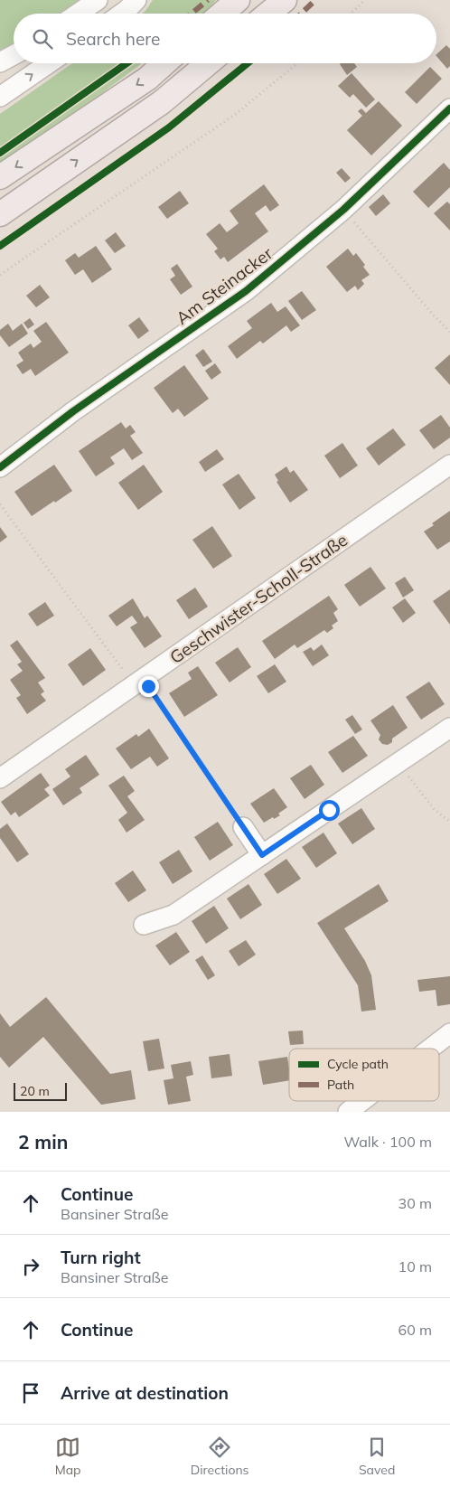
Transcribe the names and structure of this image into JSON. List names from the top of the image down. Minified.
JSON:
{"streets":{"street":["Am Steinacker","Geschwister-Scholl-Straße"]},"legend":["Cycle path","Path"],"scale_bar":"20 m","page":{"search":"Search here","scale":"20 m","heading":["2 min","Walk · 100 m"],"list":[["Continue","Bansiner Straße","30 m"],["Turn right","Bansiner Straße","10 m"],["Continue","60 m"],"Arrive at destination"],"nav":["Map","Directions","Saved"]}}
